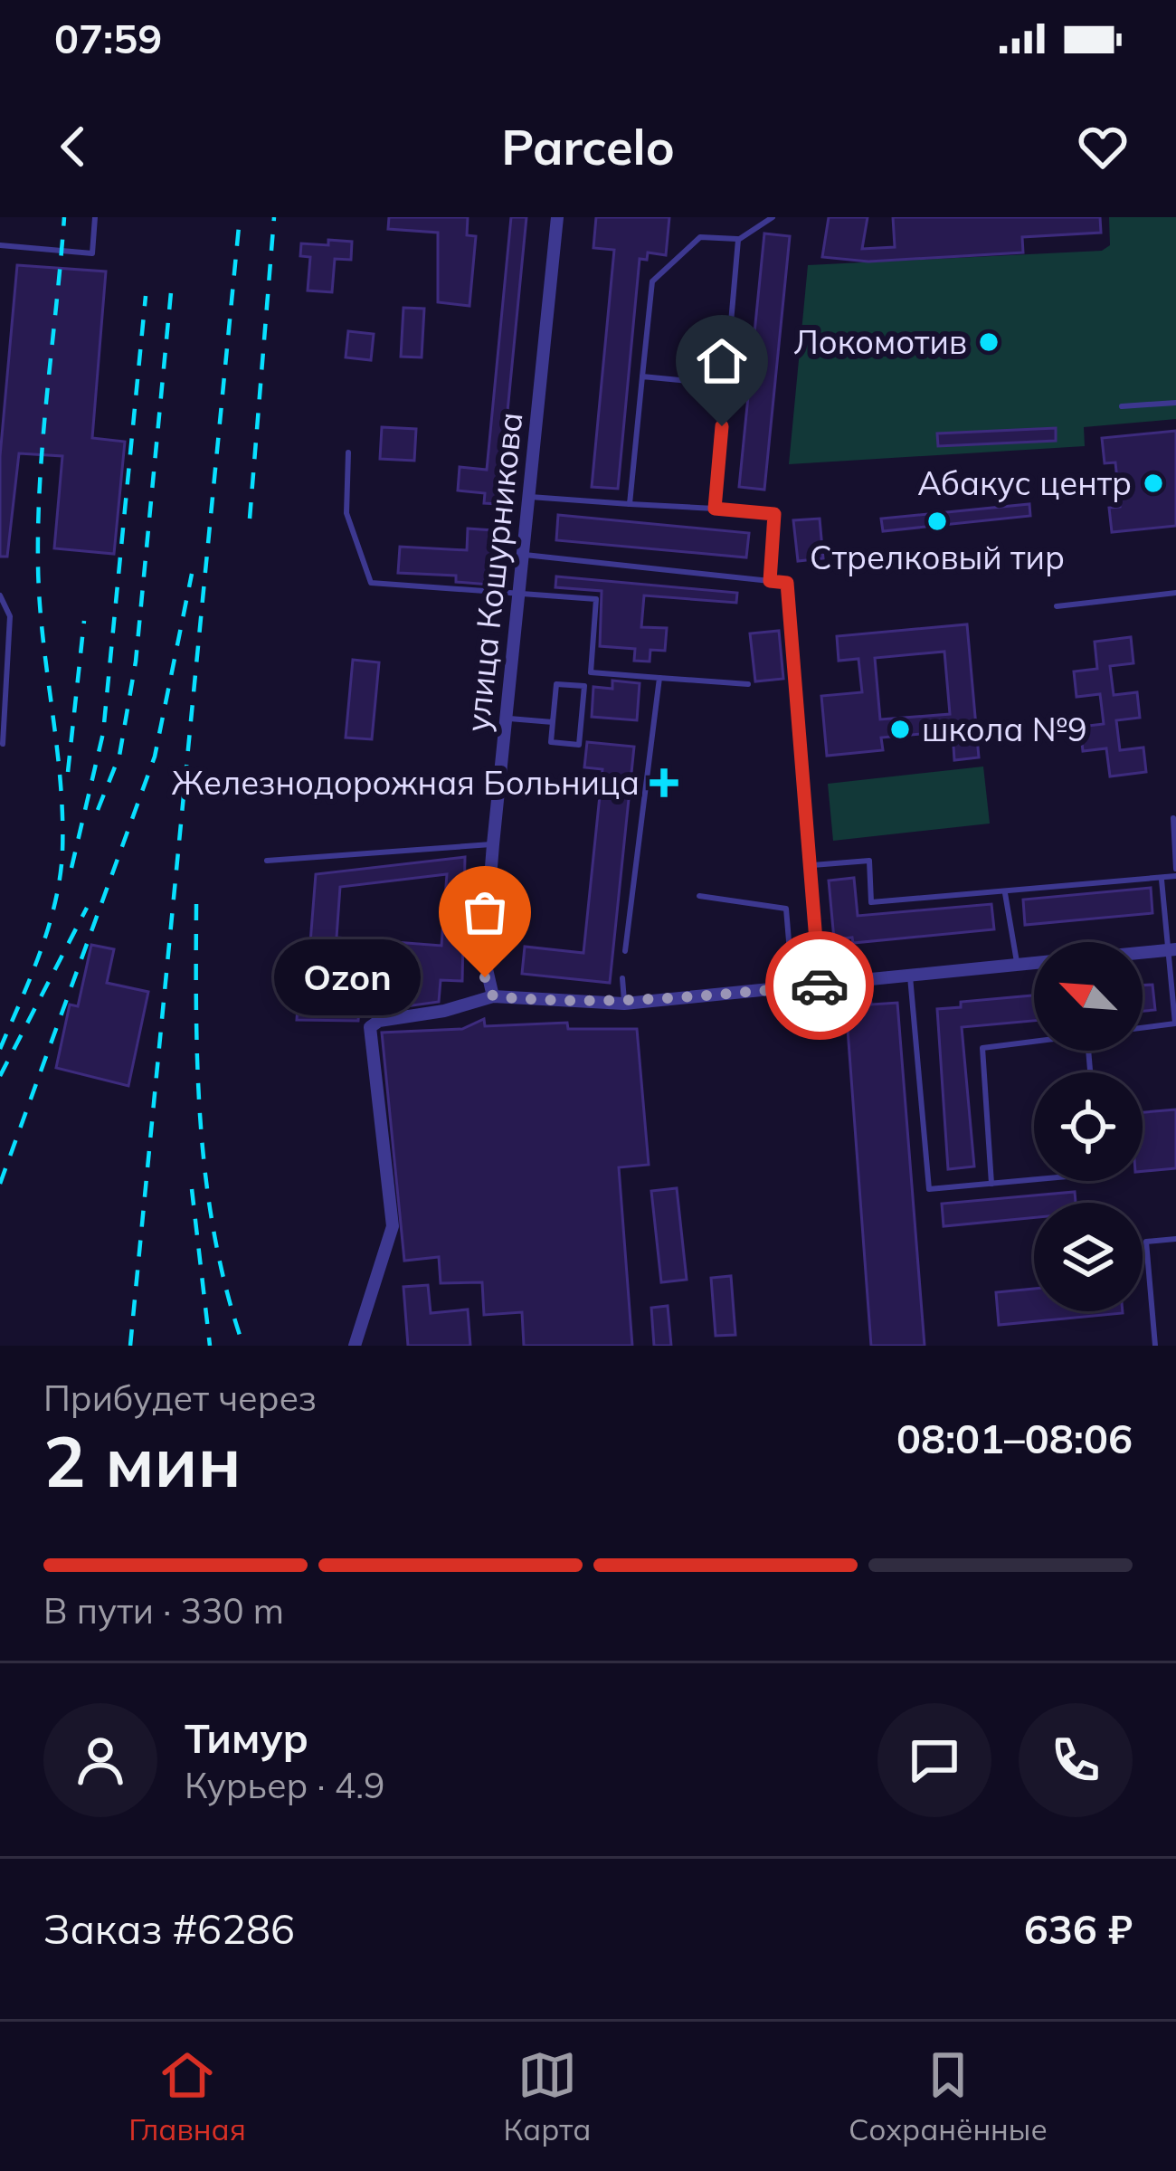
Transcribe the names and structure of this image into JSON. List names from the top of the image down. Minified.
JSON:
{"streets":{"street":["улица Кошурникова"]},"places":{"other":["Локомотив","Абакус центр","Стрелковый тир","школа №9","Ozon"],"health":["Железнодорожная Больница"]},"north":"top left","page":{"status":"07:59","header":"Parcelo","bubble":"Ozon","heading":["2 мин","Прибудет через","08:01–08:06"],"panel":["Тимур","Курьер · 4.9","Заказ #6286","636 ₽"],"bar":"В пути · 330 m","tabs":["Главная","Карта","Сохранённые"]}}
